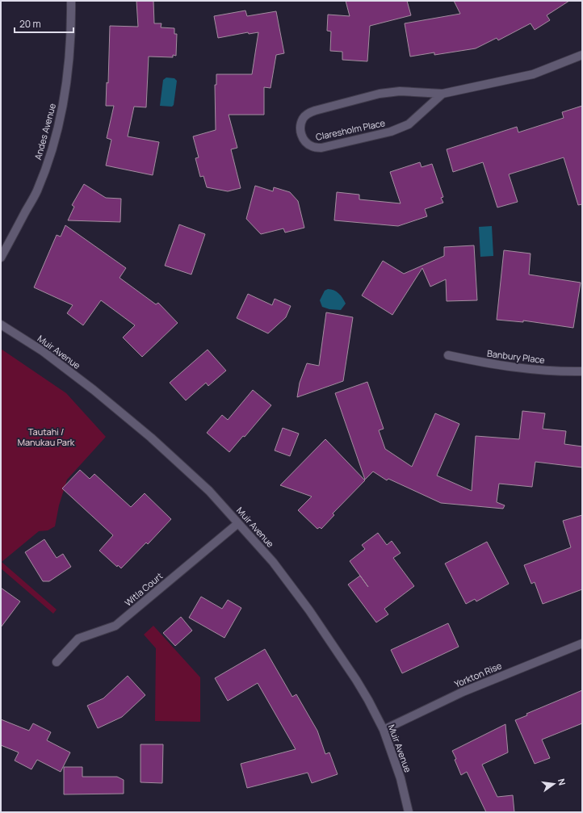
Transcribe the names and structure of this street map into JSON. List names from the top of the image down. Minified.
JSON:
{"streets":{"street":["Claresholm Place","Andes Avenue","Muir Avenue","Banbury Place","Witla Court","Yorkton Rise"]},"crossings":[["Muir Avenue","Witla Court"],["Muir Avenue","Yorkton Rise"]],"parks":["Tautahi / Manukau Park"],"scale_bar":"20 m","north":"right"}
